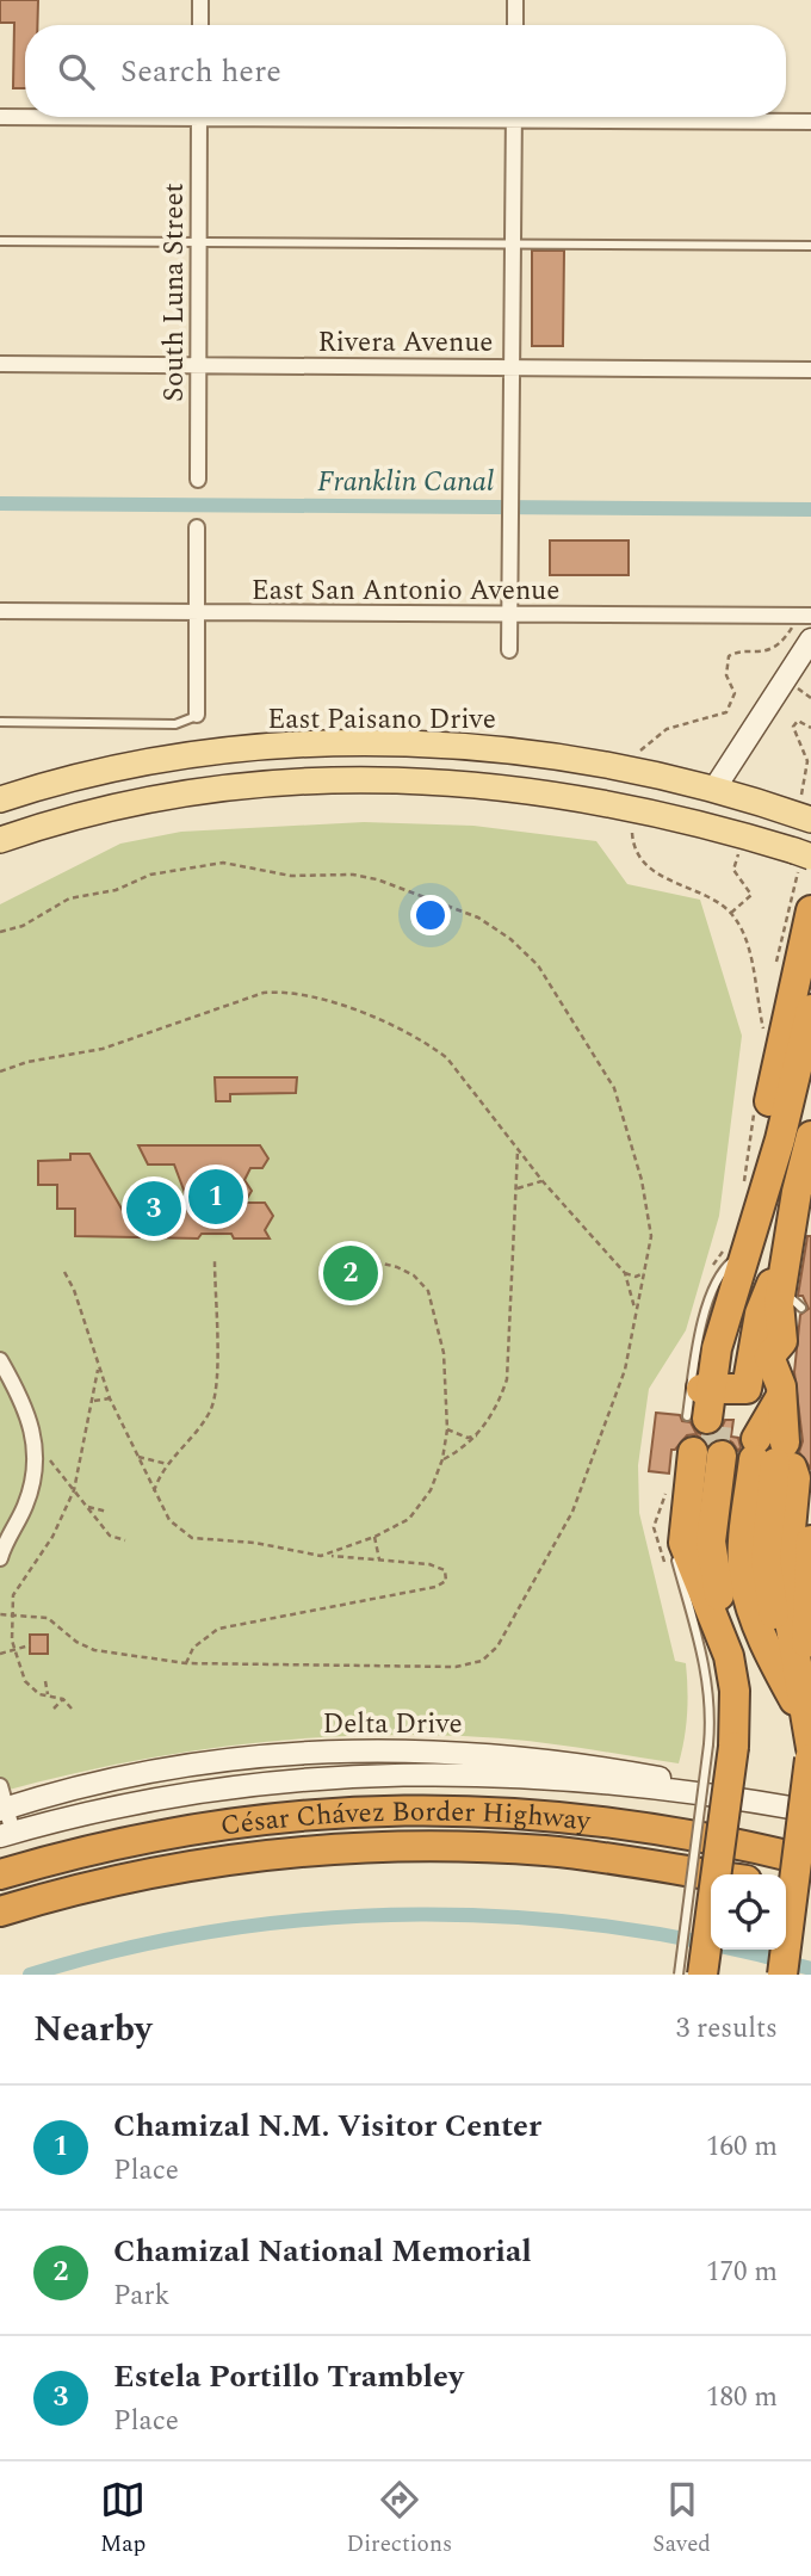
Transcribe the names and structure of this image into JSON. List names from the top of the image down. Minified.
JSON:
{"streets":{"highway":["César Chávez Border Highway"],"main road":["East Paisano Drive","Delta Drive"],"street":["South Luna Street","Rivera Avenue","East San Antonio Avenue"]},"crossings":[["South Luna Street","Rivera Avenue"]],"water":["Franklin Canal"],"page":{"search":"Search here","pins":["1","3","2"],"heading":["Nearby","3 results"],"list":[{"mark":"1","name":"Chamizal N.M. Visitor Center","note":"Place","value":"160 m"},{"mark":"2","name":"Chamizal National Memorial","note":"Park","value":"170 m"},{"mark":"3","name":"Estela Portillo Trambley","note":"Place","value":"180 m"}],"nav":["Map","Directions","Saved"]}}
